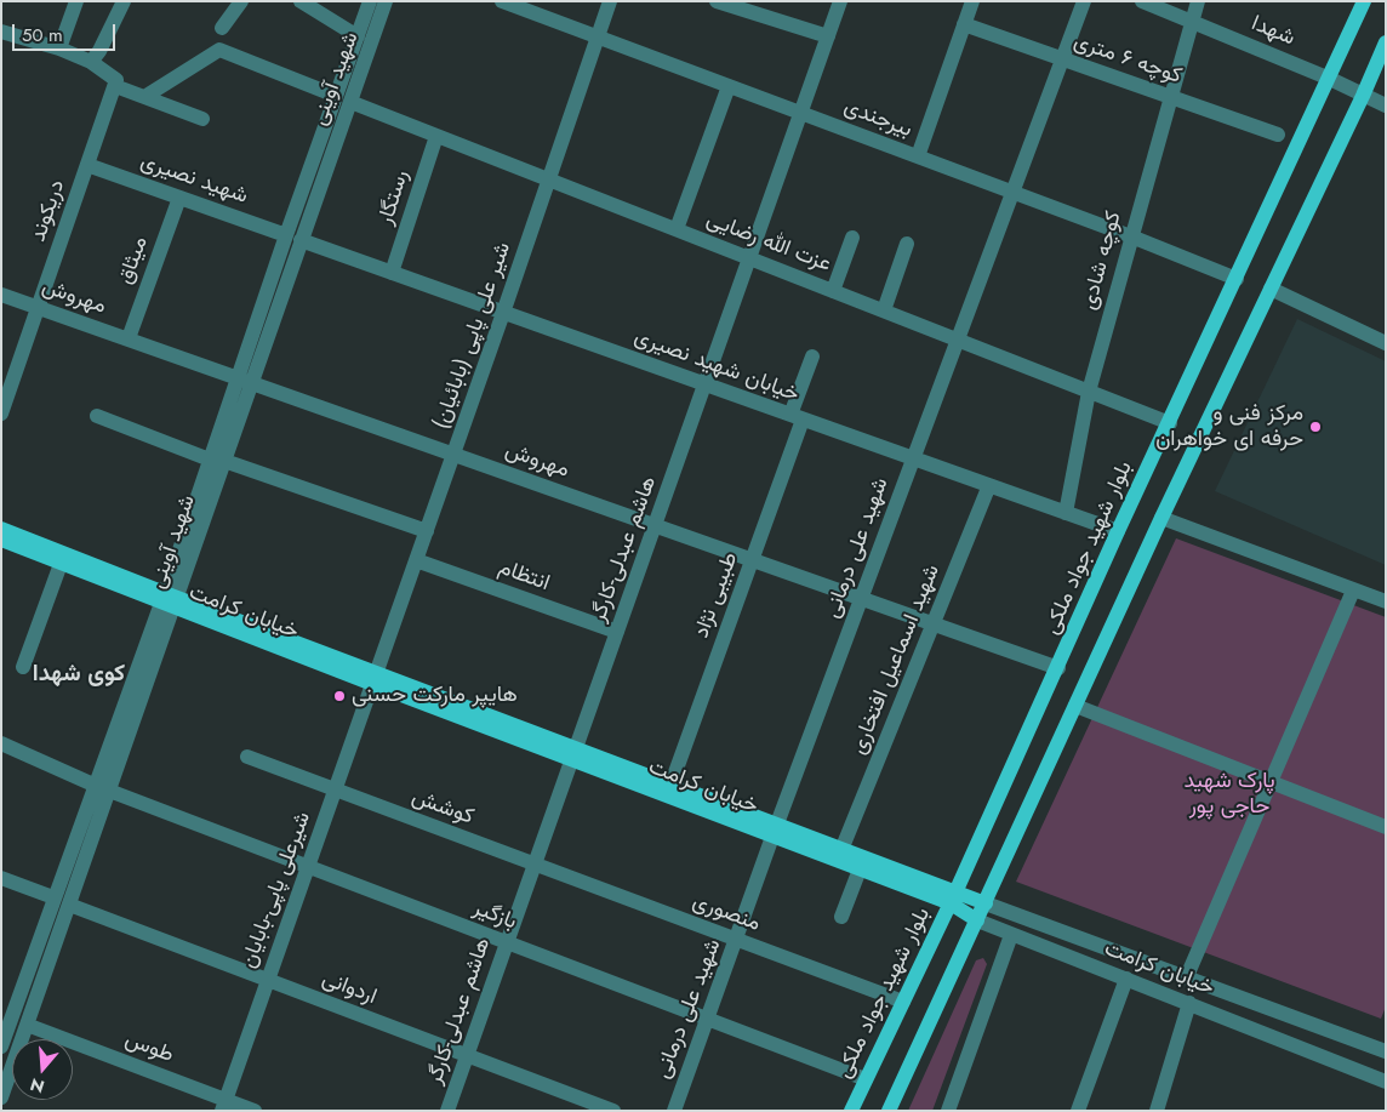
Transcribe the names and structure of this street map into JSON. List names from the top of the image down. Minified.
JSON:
{"streets":{"main road":["بلوار شهید جواد ملکی","خیابان کرامت"],"street":["شهدا","کوچه ۶ متری","شهید آوینی","بیرجندی","شهید نصیری","رستگار","دریکوند","عزت الله رضایی","میثاق","کوچه شادی","مهروش","شیر علی پاپی (بابائیان)","خیابان شهید نصیری","شهید علی درمانی","هاشم عبدلی-کارگر","انتظام","طبیبی نژاد","شهید اسماعیل افتخاری","کوشش","شیرعلی پاپی-بابایان","منصوری","بازگیر","اردوانی","طوس"]},"crossings":[["شهدا","کوچه شادی"],["شهدا","بلوار شهید جواد ملکی"],["کوچه ۶ متری","کوچه شادی"],["کوچه ۶ متری","شهید علی درمانی"],["شهید آوینی","شهید نصیری"],["شهید آوینی","عزت الله رضایی"],["شهید آوینی","مهروش"],["شهید آوینی","خیابان شهید نصیری"],["شهید آوینی","خیابان کرامت"],["شهید آوینی","بازگیر"],["شهید آوینی","اردوانی"],["شهید آوینی","طوس"],["بیرجندی","کوچه شادی"],["بیرجندی","شیر علی پاپی (بابائیان)"],["بیرجندی","شهید علی درمانی"],["بیرجندی","بلوار شهید جواد ملکی"],["بیرجندی","هاشم عبدلی-کارگر"],["شهید نصیری","دریکوند"],["شهید نصیری","میثاق"],["شهید نصیری","خیابان شهید نصیری"],["رستگار","عزت الله رضایی"],["رستگار","خیابان شهید نصیری"],["دریکوند","مهروش"],["عزت الله رضایی","کوچه شادی"],["عزت الله رضایی","شیر علی پاپی (بابائیان)"],["عزت الله رضایی","شهید علی درمانی"],["عزت الله رضایی","بلوار شهید جواد ملکی"],["عزت الله رضایی","هاشم عبدلی-کارگر"],["میثاق","مهروش"],["کوچه شادی","خیابان شهید نصیری"],["مهروش","شیر علی پاپی (بابائیان)"],["مهروش","شهید علی درمانی"],["مهروش","بلوار شهید جواد ملکی"],["مهروش","هاشم عبدلی-کارگر"],["مهروش","طبیبی نژاد"],["مهروش","شهید اسماعیل افتخاری"],["شیر علی پاپی (بابائیان)","خیابان شهید نصیری"],["شیر علی پاپی (بابائیان)","انتظام"],["شیر علی پاپی (بابائیان)","خیابان کرامت"],["شیر علی پاپی (بابائیان)","شیرعلی پاپی-بابایان"],["خیابان شهید نصیری","شهید علی درمانی"],["خیابان شهید نصیری","بلوار شهید جواد ملکی"],["خیابان شهید نصیری","هاشم عبدلی-کارگر"],["خیابان شهید نصیری","طبیبی نژاد"],["خیابان شهید نصیری","شهید اسماعیل افتخاری"],["شهید علی درمانی","خیابان کرامت"],["شهید علی درمانی","منصوری"],["شهید علی درمانی","بازگیر"],["بلوار شهید جواد ملکی","خیابان کرامت"],["بلوار شهید جواد ملکی","منصوری"],["بلوار شهید جواد ملکی","بازگیر"],["هاشم عبدلی-کارگر","انتظام"],["هاشم عبدلی-کارگر","خیابان کرامت"],["هاشم عبدلی-کارگر","کوشش"],["هاشم عبدلی-کارگر","منصوری"],["هاشم عبدلی-کارگر","بازگیر"],["هاشم عبدلی-کارگر","اردوانی"],["طبیبی نژاد","خیابان کرامت"],["خیابان کرامت","شهید اسماعیل افتخاری"],["خیابان کرامت","شیرعلی پاپی-بابایان"],["کوشش","شیرعلی پاپی-بابایان"],["کوشش","منصوری"],["شیرعلی پاپی-بابایان","بازگیر"],["شیرعلی پاپی-بابایان","اردوانی"],["شیرعلی پاپی-بابایان","طوس"]],"districts":["کوی شهدا"],"parks":["پارک شهید حاجی پور"],"places":["مرکز فنی و حرفه ای خواهران","هایپر مارکت حسنی"],"scale_bar":"50 m","north":"bottom"}
